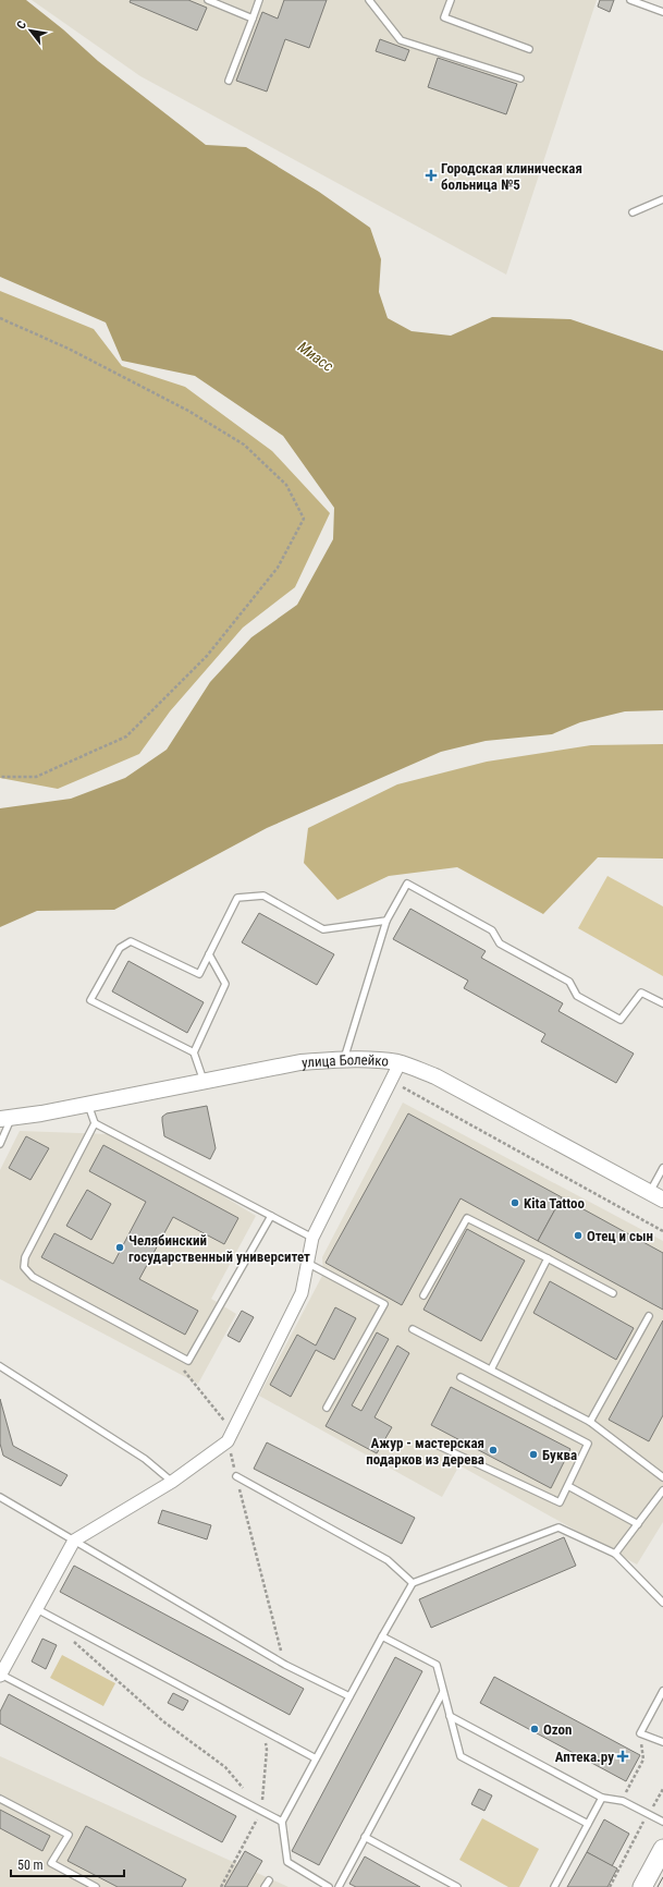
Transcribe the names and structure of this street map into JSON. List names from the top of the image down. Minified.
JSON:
{"streets":{"street":["улица Болейко"]},"water":["Миасс"],"places":{"health":["Городская клиническая больница №5","Аптека.ру"],"other":["Kita Tattoo","Отец и сын","Челябинский государственный университет","Ажур - мастерская подарков из дерева","Буква","Ozon"]},"scale_bar":"50 m","north":"top left"}
